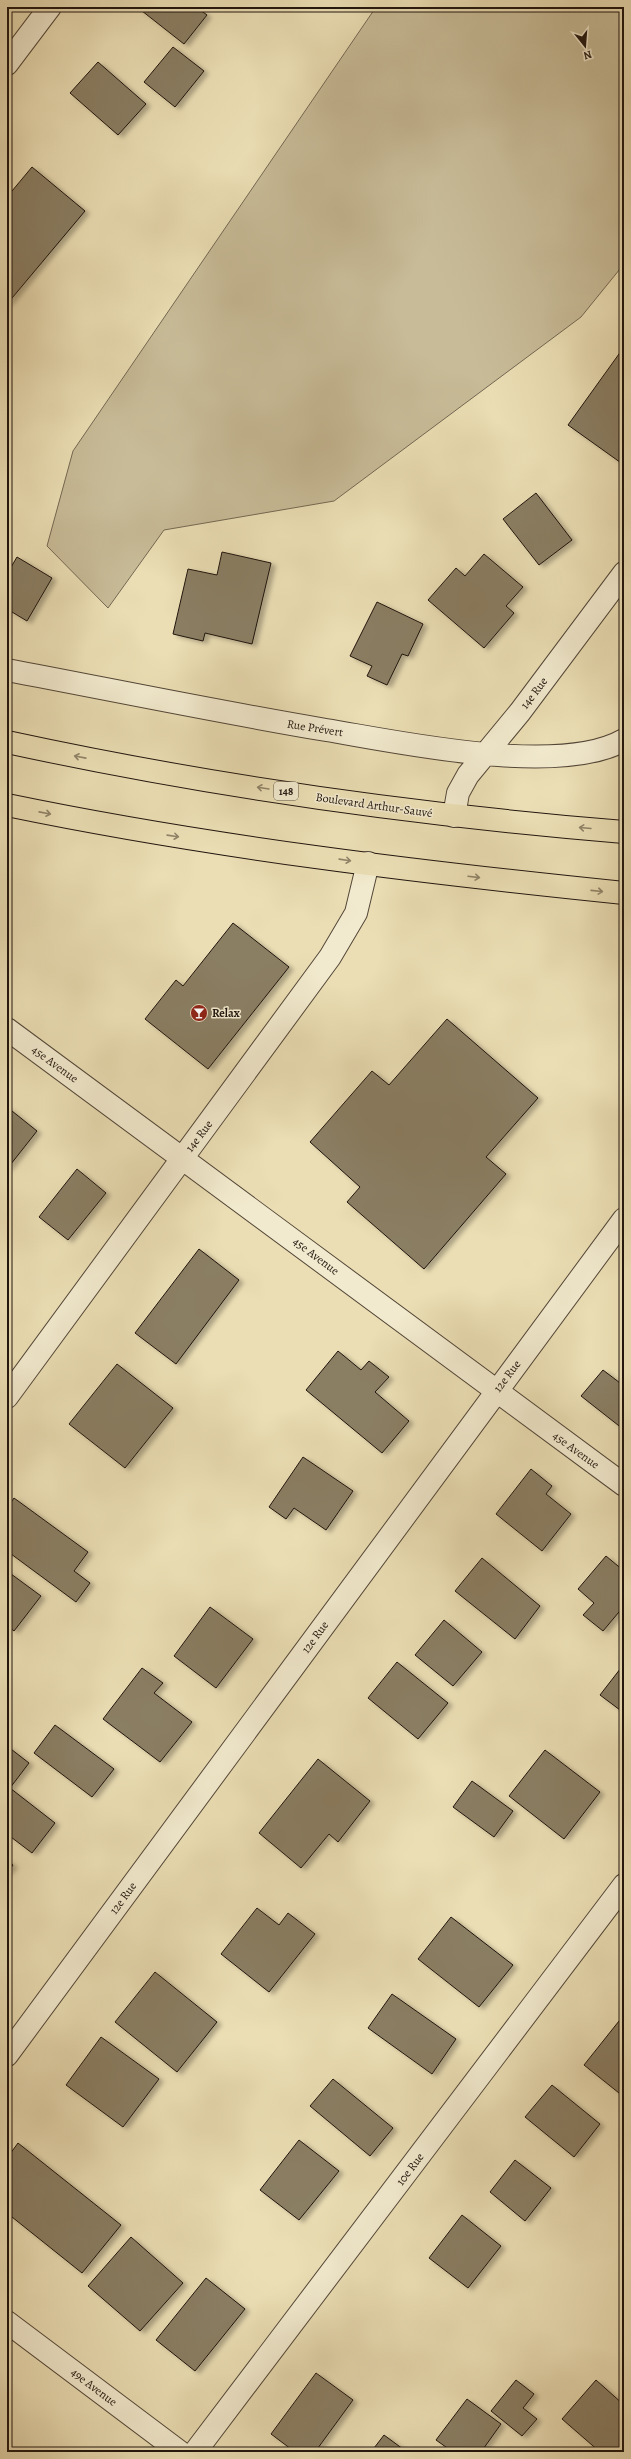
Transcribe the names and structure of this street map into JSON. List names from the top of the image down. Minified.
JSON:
{"streets":{"main road":["148","Boulevard Arthur-Sauvé"],"street":["14e Rue","Rue Prévert","45e Avenue","12e Rue","10e Rue","49e Avenue"]},"crossings":[["14e Rue","Rue Prévert"],["14e Rue","Boulevard Arthur-Sauvé"],["14e Rue","45e Avenue"],["45e Avenue","12e Rue"]],"places":{"bar":["Relax"]},"north":"bottom"}
